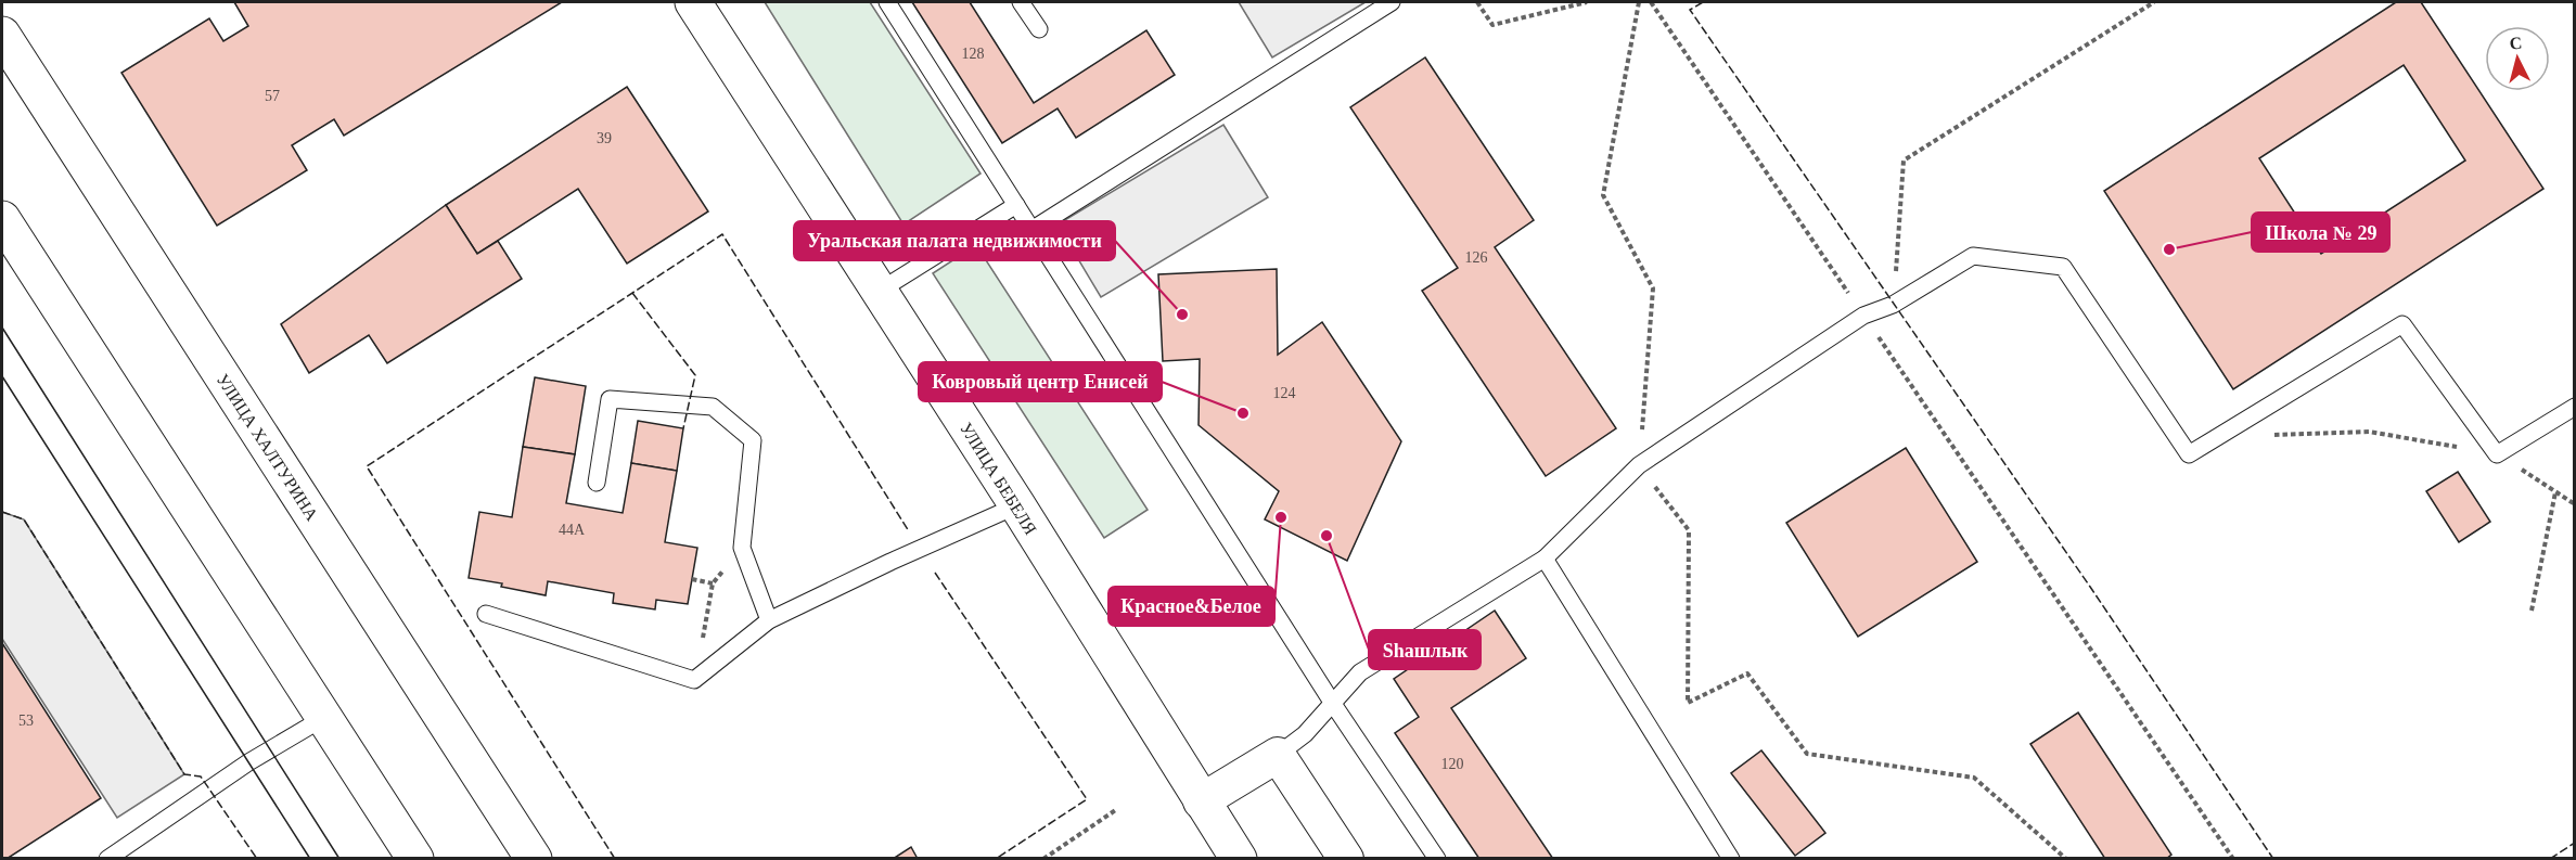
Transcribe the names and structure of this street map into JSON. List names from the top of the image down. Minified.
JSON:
{"streets":{"main road":["УЛИЦА ХАЛТУРИНА","УЛИЦА БЕБЕЛЯ"]},"places":["Школа № 29","Уральская палата недвижимости","Ковровый центр Енисей","Красное&Белое","Shашлык"],"house_numbers":["128","57","39","126","124","44А","53","120"],"north":"top"}
